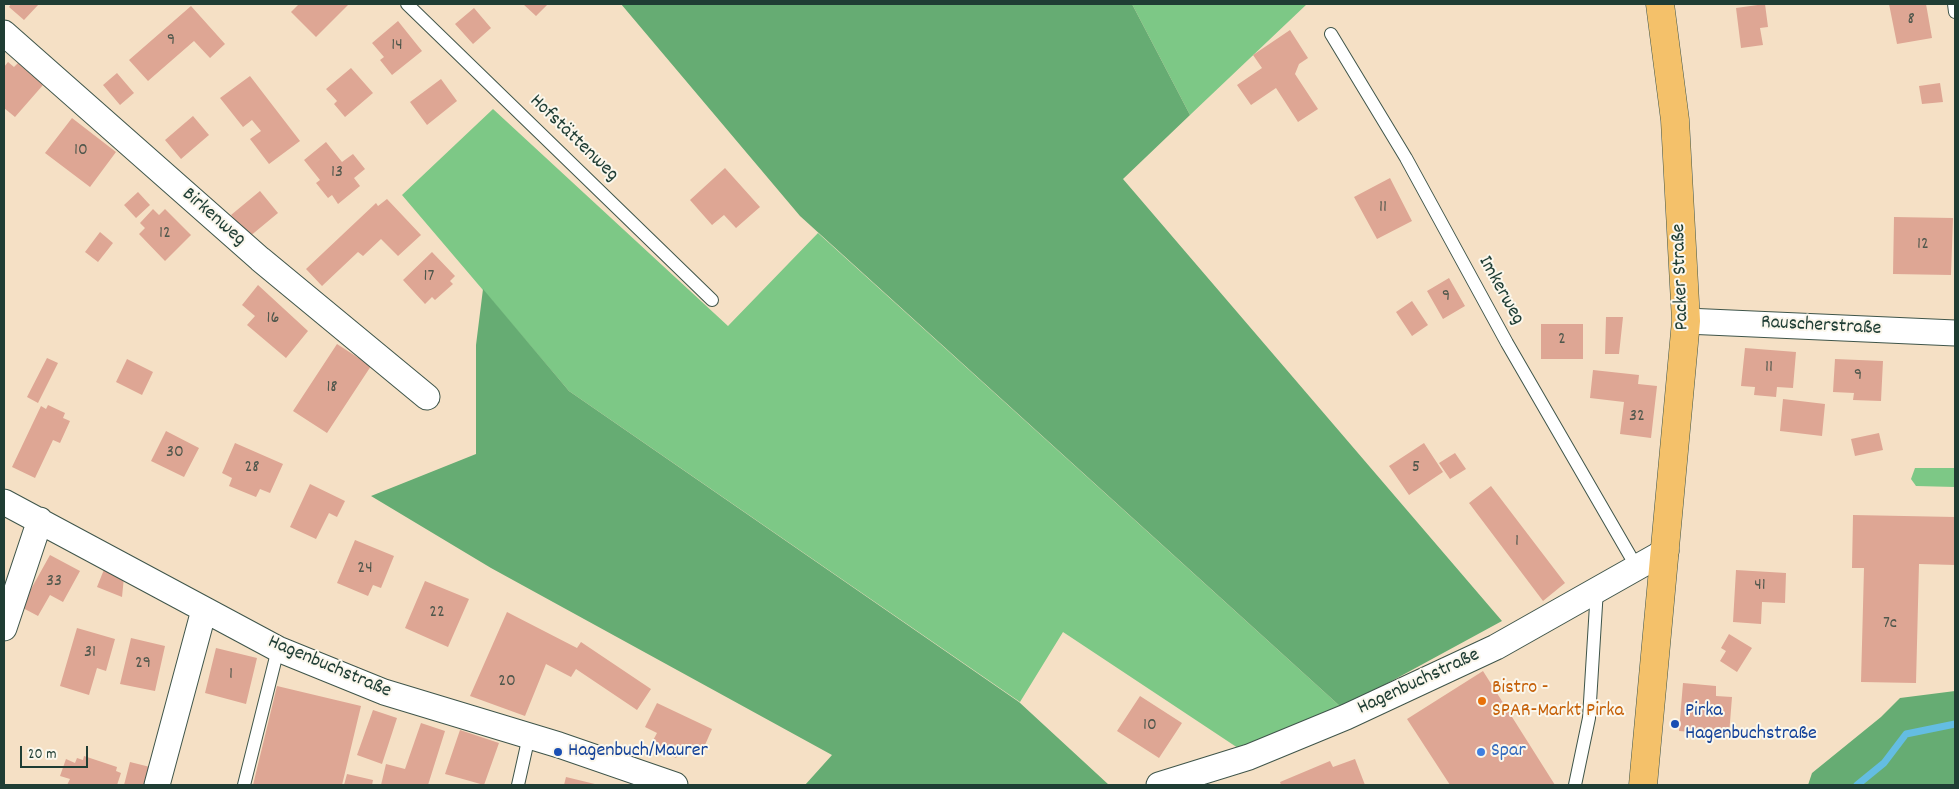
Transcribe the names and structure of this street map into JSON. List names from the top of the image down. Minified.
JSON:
{"streets":{"main road":["Packer Straße"],"street":["Birkenweg","Rauscherstraße","Hagenbuchstraße"],"lane":["Hofstättenweg","Imkerweg"]},"crossings":[["Packer Straße","Rauscherstraße"],["Packer Straße","Hagenbuchstraße"],["Imkerweg","Hagenbuchstraße"]],"places":["Bistro - SPAR-Markt Pirka","Pirka Hagenbuchstraße","Hagenbuch/Maurer","Spar"],"house_numbers":["8","9","14","10","13","11","12","12","17","9","16","2","11","9","18","32","30","28","5","1","24","33","41","22","7c","31","29","1","20","10"],"scale_bar":"20 m"}
